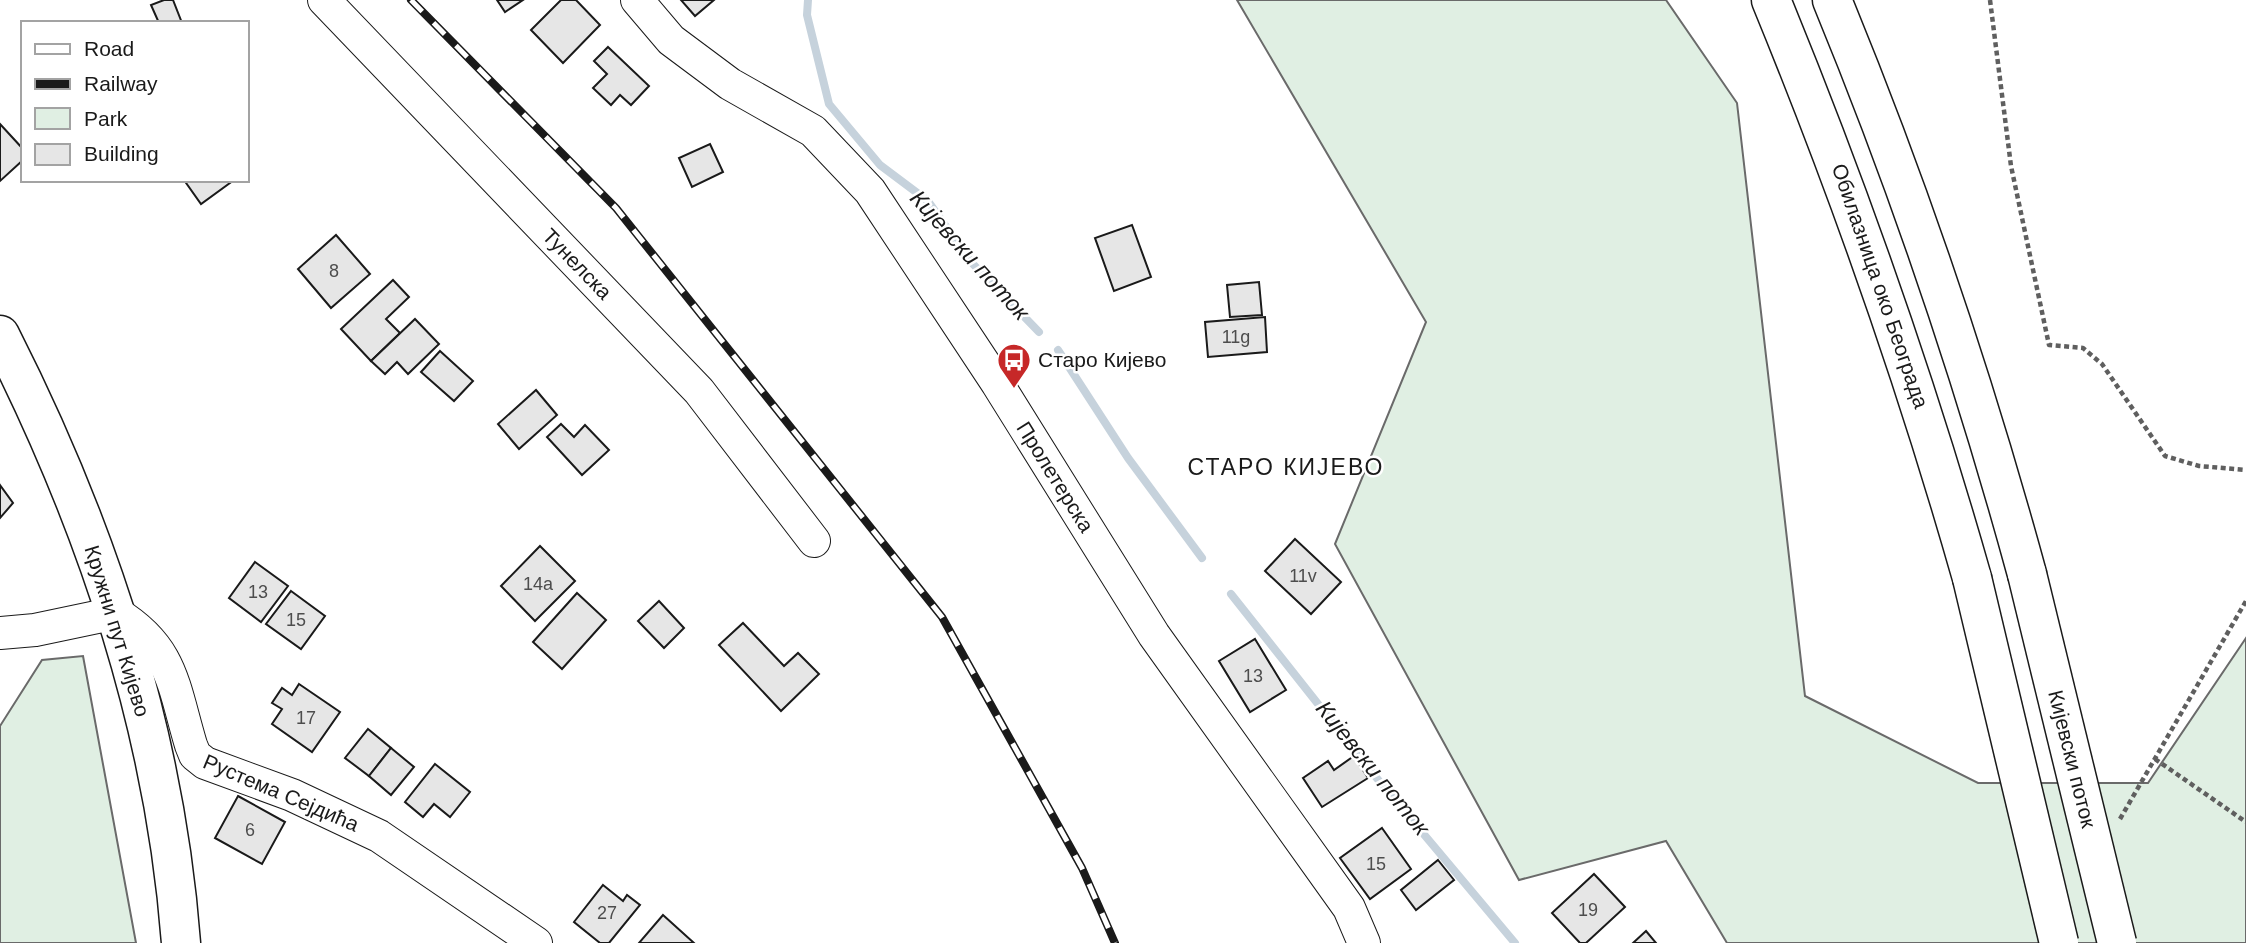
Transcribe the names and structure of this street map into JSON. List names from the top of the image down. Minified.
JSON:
{"streets":{"main road":["Обилазница око Београда","Кружни пут Кијево","Кијевски поток"],"street":["Тунелска","Пролетерска","Рустема Сејдића"]},"crossings":[["Кружни пут Кијево","Рустема Сејдића"]],"districts":["СТАРО КИЈЕВО"],"water":["Кијевски поток"],"places":{"bus stop":["Старо Кијево"]},"house_numbers":["8","11g","11v","14a","13","15","13","17","6","15","19","27"],"legend":["Road","Railway","Park","Building"]}
